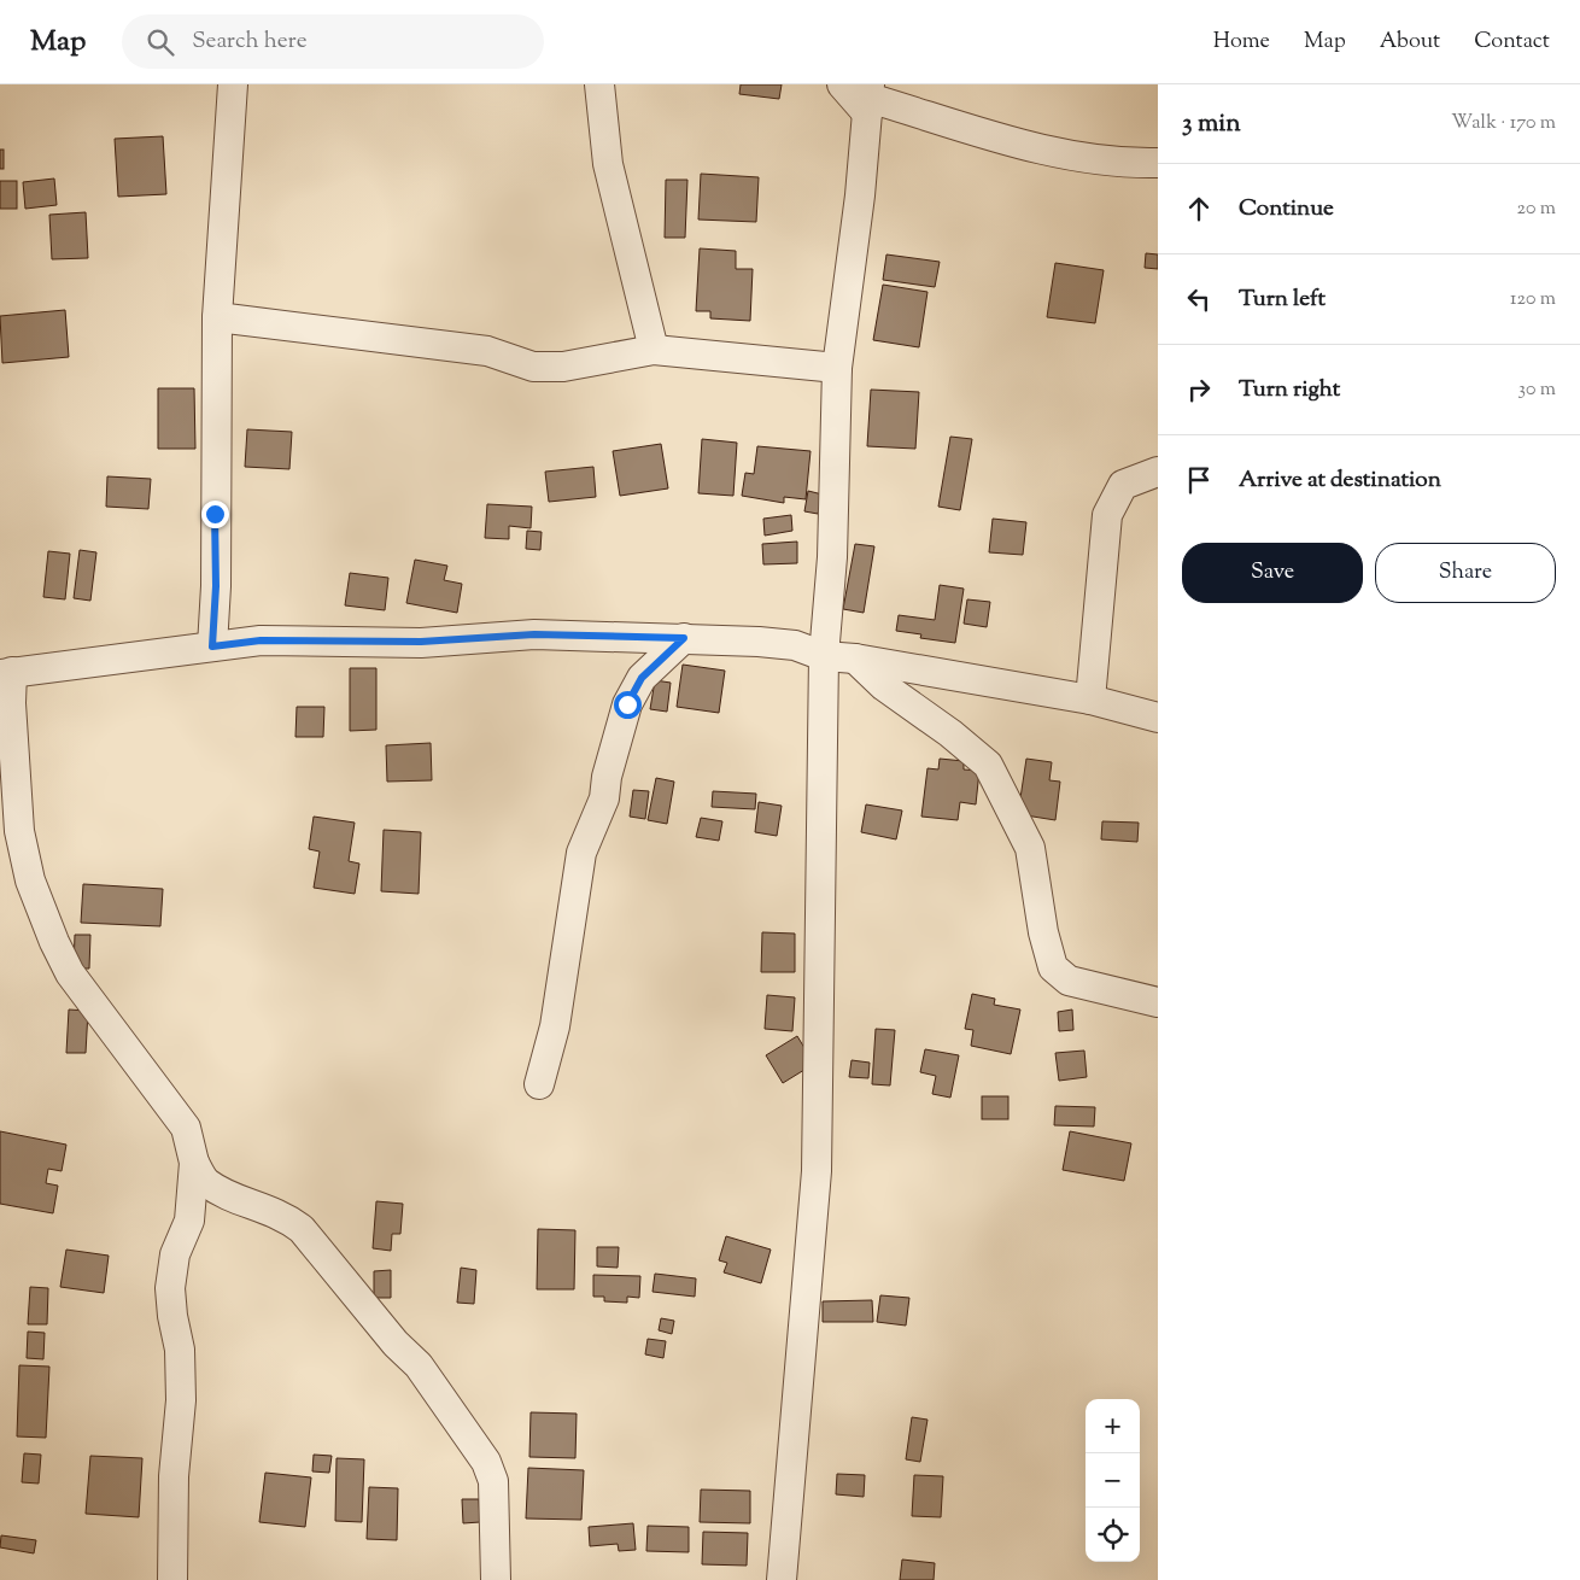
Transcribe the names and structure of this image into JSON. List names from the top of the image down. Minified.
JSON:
{"page":{"header":"Map","search":"Search here","nav":["Home","Map","About","Contact"],"heading":["3 min","Walk · 170 m"],"list":[["Continue","20 m"],["Turn left","120 m"],["Turn right","30 m"],"Arrive at destination"],"buttons":["Save","Share"],"map_buttons":["+","−"]}}
